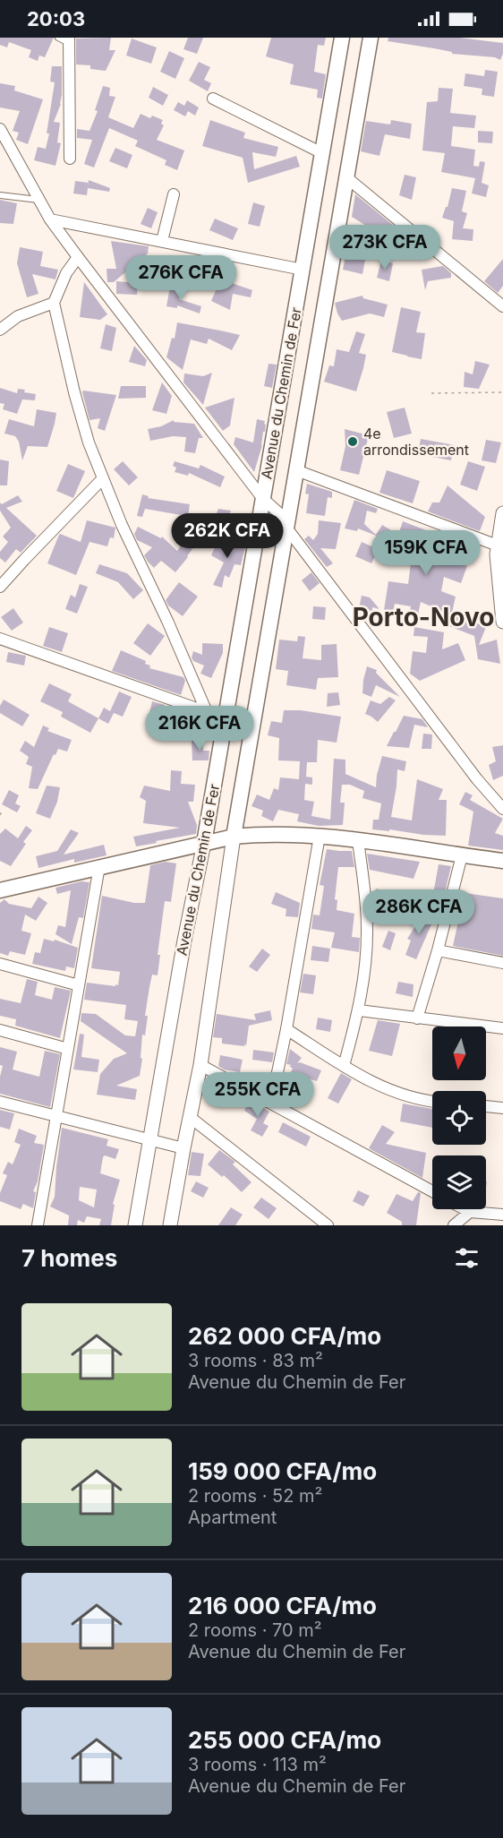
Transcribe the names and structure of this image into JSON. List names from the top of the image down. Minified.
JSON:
{"streets":{"main road":["Avenue du Chemin de Fer"]},"districts":["Porto-Novo"],"places":["4e arrondissement"],"north":"bottom","page":{"status":"20:03","price":["273K CFA","276K CFA","262K CFA","159K CFA","216K CFA","286K CFA","255K CFA"],"heading":"7 homes","list":[{"name":"262 000 CFA/mo","note":"3 rooms · 83 m² · Avenue du Chemin de Fer"},{"name":"159 000 CFA/mo","note":"2 rooms · 52 m² · Apartment"},{"name":"216 000 CFA/mo","note":"2 rooms · 70 m² · Avenue du Chemin de Fer"},{"name":"255 000 CFA/mo","note":"3 rooms · 113 m² · Avenue du Chemin de Fer"}]}}
